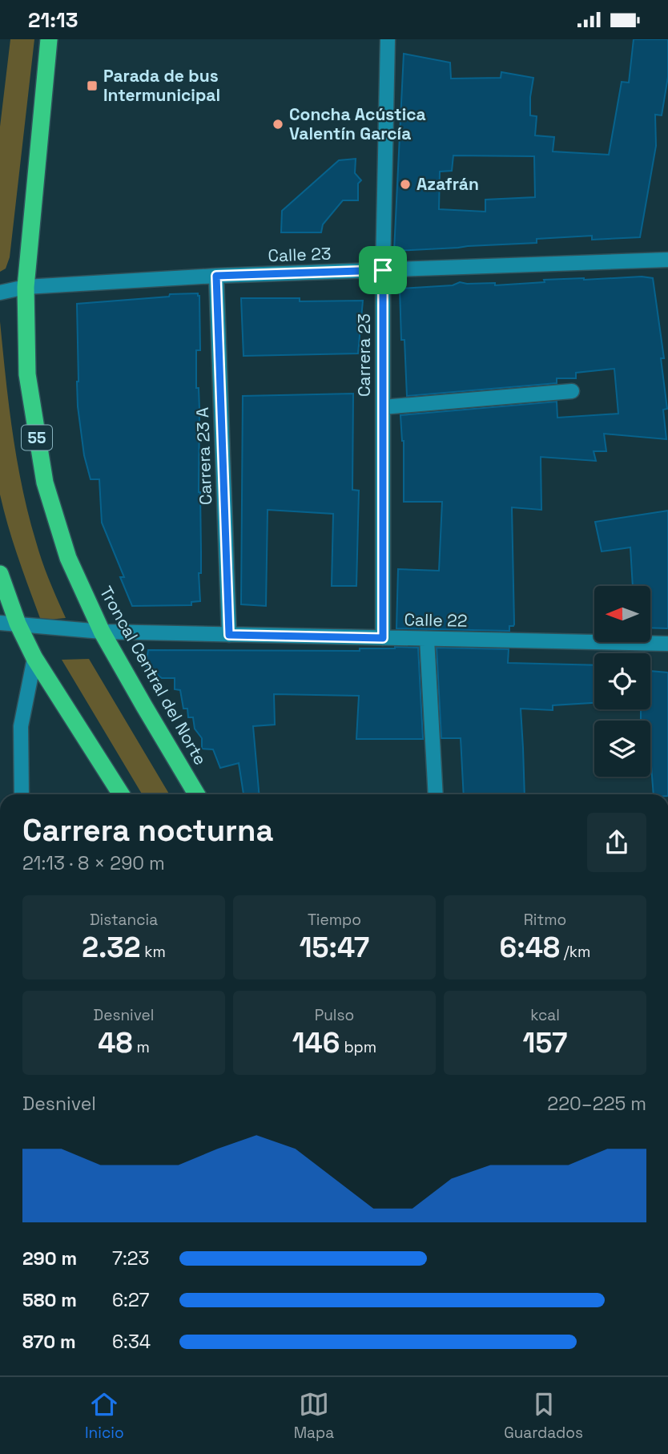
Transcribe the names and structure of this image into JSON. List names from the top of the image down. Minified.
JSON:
{"streets":{"highway":["55","Troncal Central del Norte"],"street":["Calle 23","Carrera 23","Carrera 23 A","Calle 22"]},"crossings":[["Calle 23","Carrera 23"],["Calle 23","Carrera 23 A"],["Calle 23","Troncal Central del Norte"],["Carrera 23","Calle 22"],["Carrera 23 A","Calle 22"],["Calle 22","Troncal Central del Norte"]],"places":{"transit":["Parada de bus Intermunicipal"],"other":["Concha Acústica Valentín García","Azafrán"]},"north":"left","page":{"status":"21:13","heading":["Carrera nocturna","21:13 · 8 × 290 m"],"stats":[["Distancia","2.32 km"],["Tiempo","15:47"],["Ritmo","6:48 /km"],["Desnivel","48 m"],["Pulso","146 bpm"],["kcal","157"]],"chart":["Desnivel","220–225 m"],"list":[{"name":"290 m","note":"7:23"},{"name":"580 m","note":"6:27"},{"name":"870 m","note":"6:34"}],"tabs":["Inicio","Mapa","Guardados"]}}
